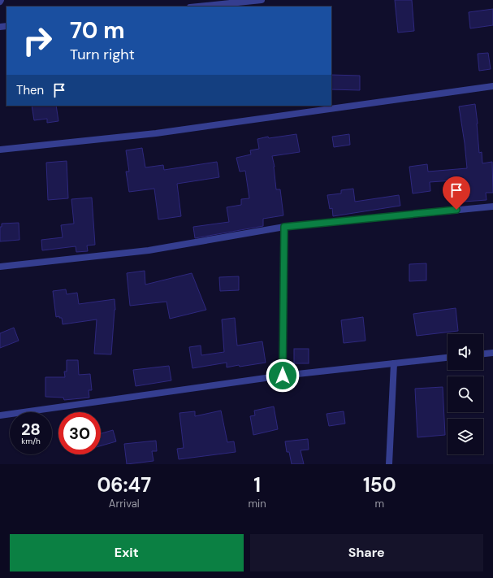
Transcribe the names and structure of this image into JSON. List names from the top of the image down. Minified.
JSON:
{"page":{"turn":["70 m","Turn right"],"then":"Then","speed":"28 km/h","limit":"30","eta":["06:47","Arrival","1","min","150","m"],"buttons":["Exit","Share"]}}
